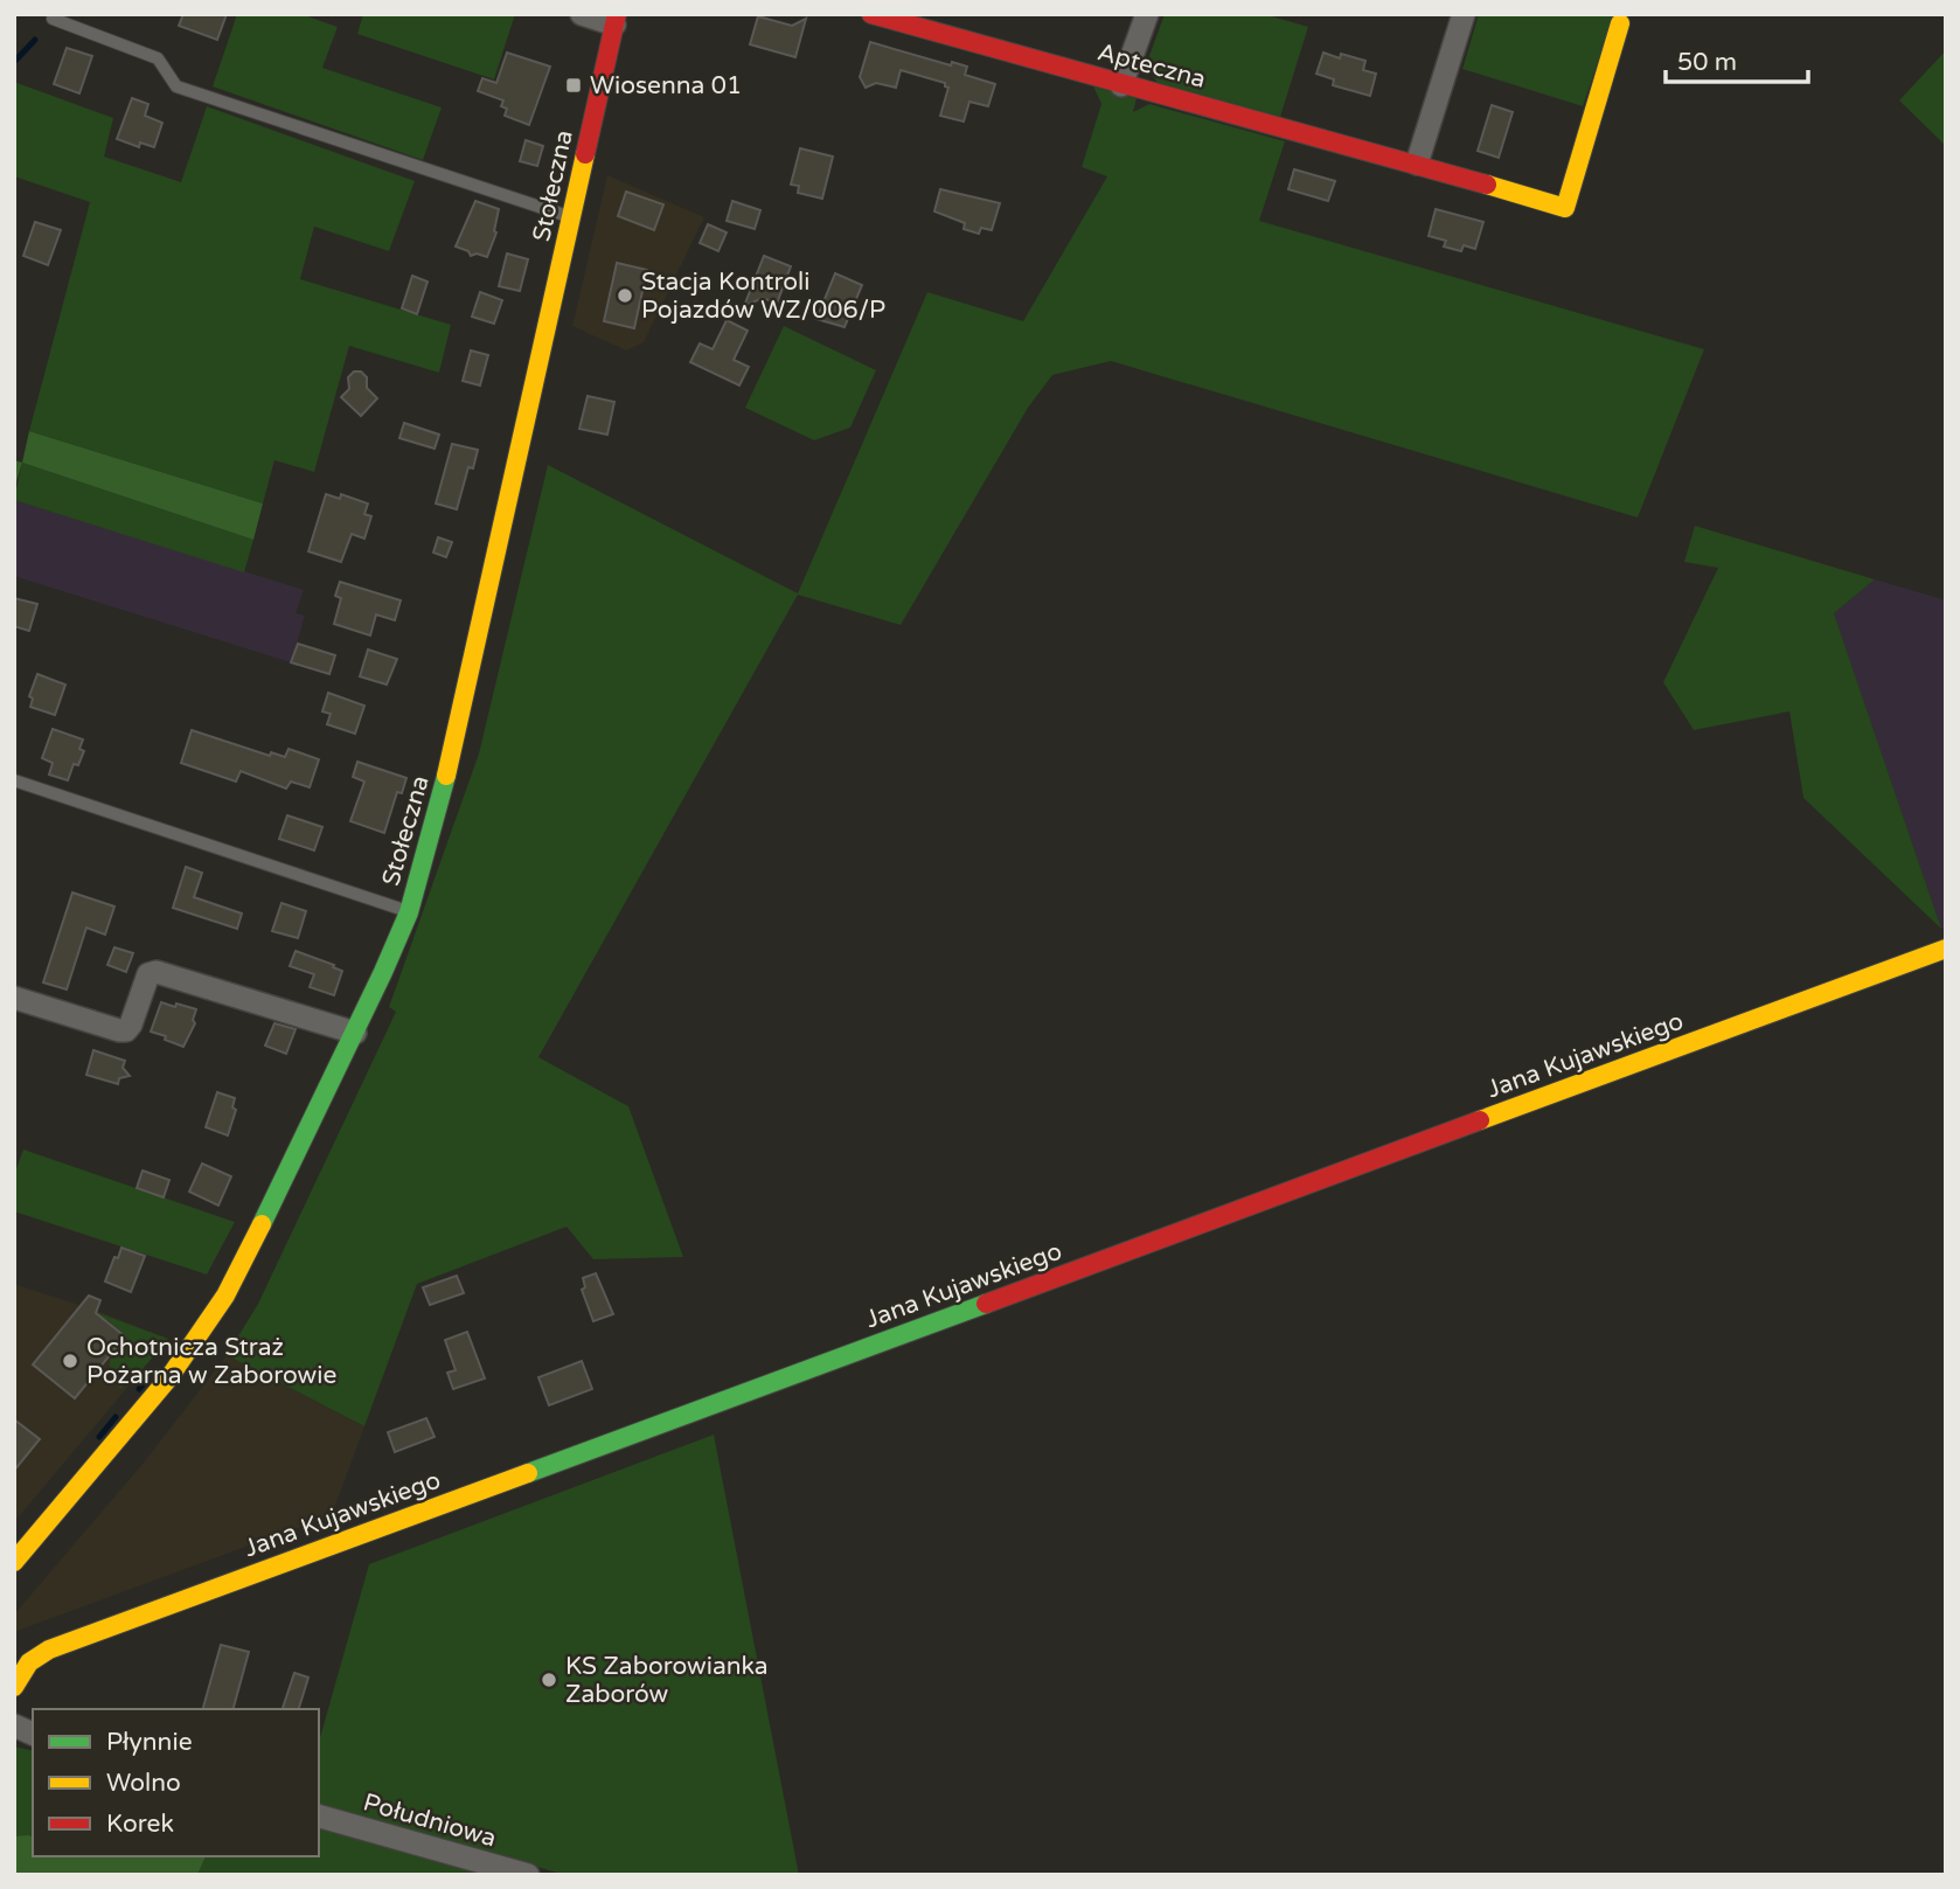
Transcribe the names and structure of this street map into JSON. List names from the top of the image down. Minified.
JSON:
{"streets":{"main road":["Apteczna","Stołeczna","Jana Kujawskiego"],"street":["Południowa"]},"places":{"transit":["Wiosenna 01"],"other":["Stacja Kontroli Pojazdów WZ/006/P","Ochotnicza Straż Pożarna w Zaborowie","KS Zaborowianka Zaborów"]},"legend":["Płynnie","Wolno","Korek"],"scale_bar":"50 m"}
